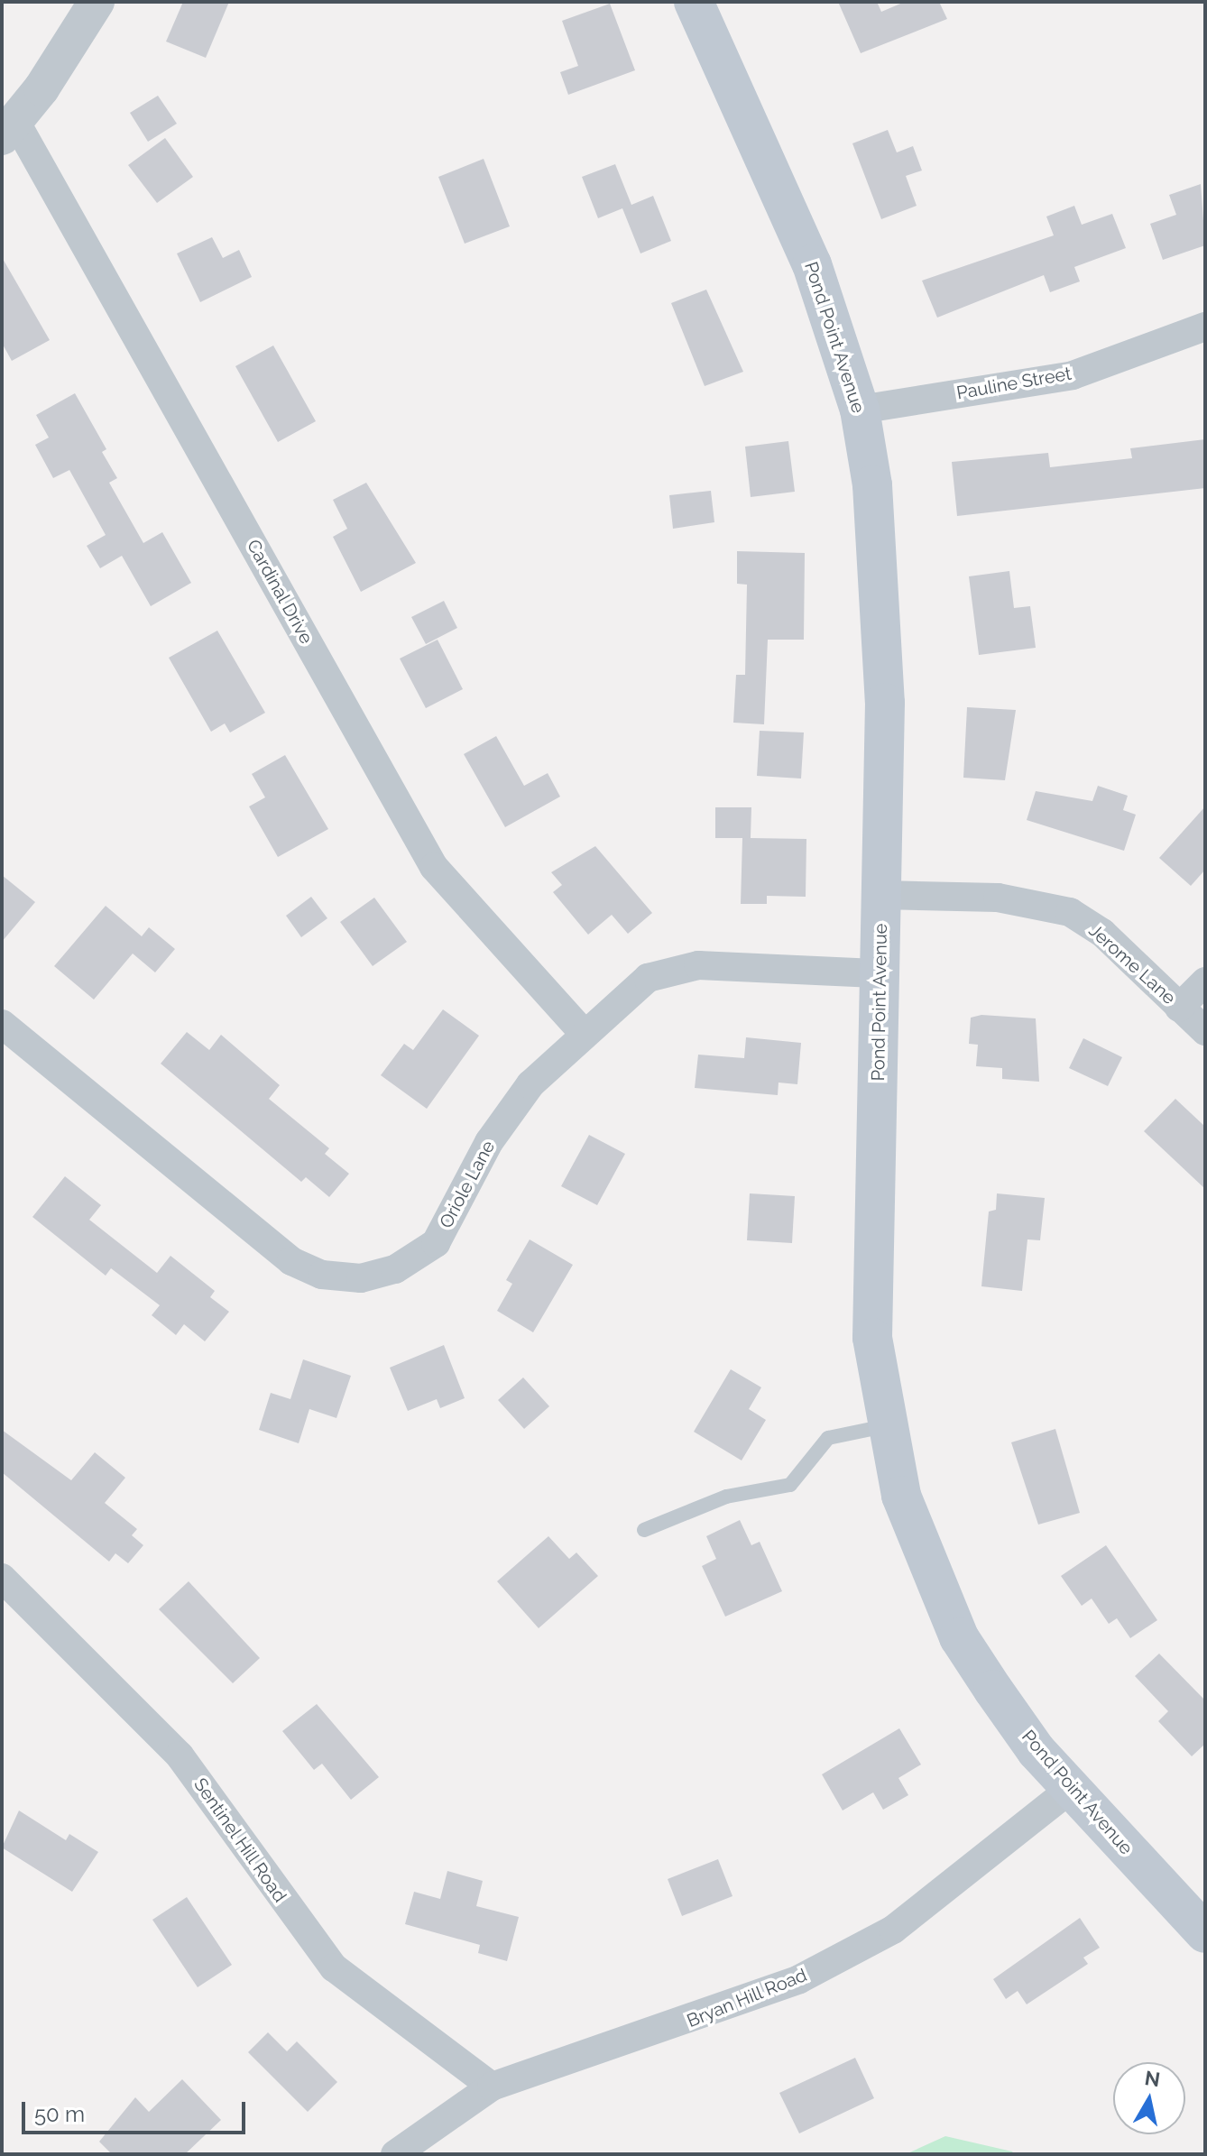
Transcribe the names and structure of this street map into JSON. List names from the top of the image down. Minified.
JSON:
{"streets":{"main road":["Pond Point Avenue"],"street":["Pauline Street","Cardinal Drive","Jerome Lane","Oriole Lane","Sentinel Hill Road","Bryan Hill Road"]},"crossings":[["Pond Point Avenue","Pauline Street"],["Pond Point Avenue","Jerome Lane"],["Pond Point Avenue","Oriole Lane"],["Pond Point Avenue","Bryan Hill Road"],["Cardinal Drive","Oriole Lane"],["Sentinel Hill Road","Bryan Hill Road"]],"scale_bar":"50 m","north":"top"}
